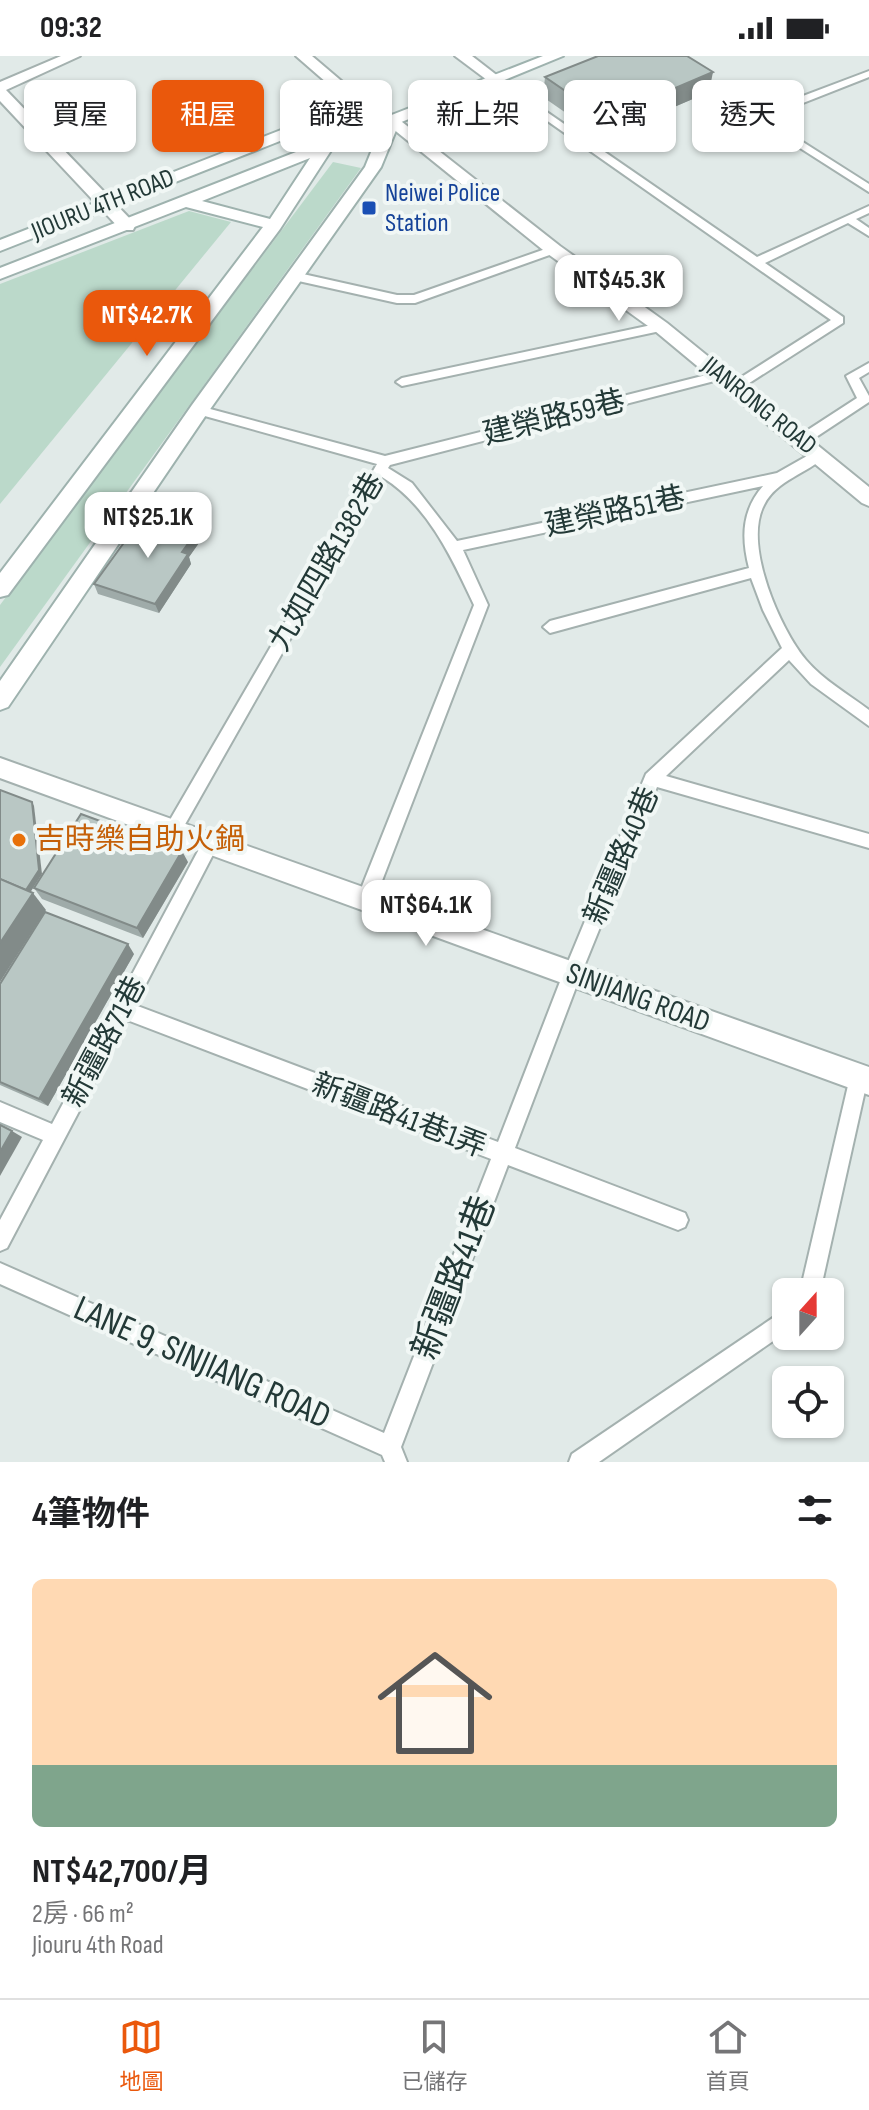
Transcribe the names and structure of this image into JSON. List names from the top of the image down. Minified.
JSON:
{"streets":{"street":["JIOURU 4TH ROAD","JIANRONG ROAD","SINJIANG ROAD"],"lane":["建榮路59巷","建榮路51巷","九如四路1382巷","新疆路40巷","新疆路71巷","新疆路41巷1弄","新疆路41巷","LANE 9, SINJIANG ROAD"]},"crossings":[["JIOURU 4TH ROAD","JIANRONG ROAD"],["JIANRONG ROAD","建榮路59巷"],["建榮路59巷","九如四路1382巷"],["九如四路1382巷","SINJIANG ROAD"],["新疆路40巷","SINJIANG ROAD"],["新疆路40巷","新疆路41巷"],["SINJIANG ROAD","新疆路71巷"],["SINJIANG ROAD","新疆路41巷"],["新疆路71巷","新疆路41巷1弄"],["新疆路41巷1弄","新疆路41巷"],["新疆路41巷","LANE 9, SINJIANG ROAD"]],"places":{"transit":["Neiwei Police Station"],"other":["吉時樂自助火鍋"]},"north":"top","page":{"status":"09:32","chip":["買屋","租屋","篩選","新上架","公寓","透天"],"price":["NT$45.3K","NT$42.7K","NT$25.1K","NT$64.1K"],"heading":"4筆物件","list":[{"name":"NT$42,700/月","note":"2房 · 66 m² · Jiouru 4th Road"}],"tabs":["地圖","已儲存","首頁"]}}
